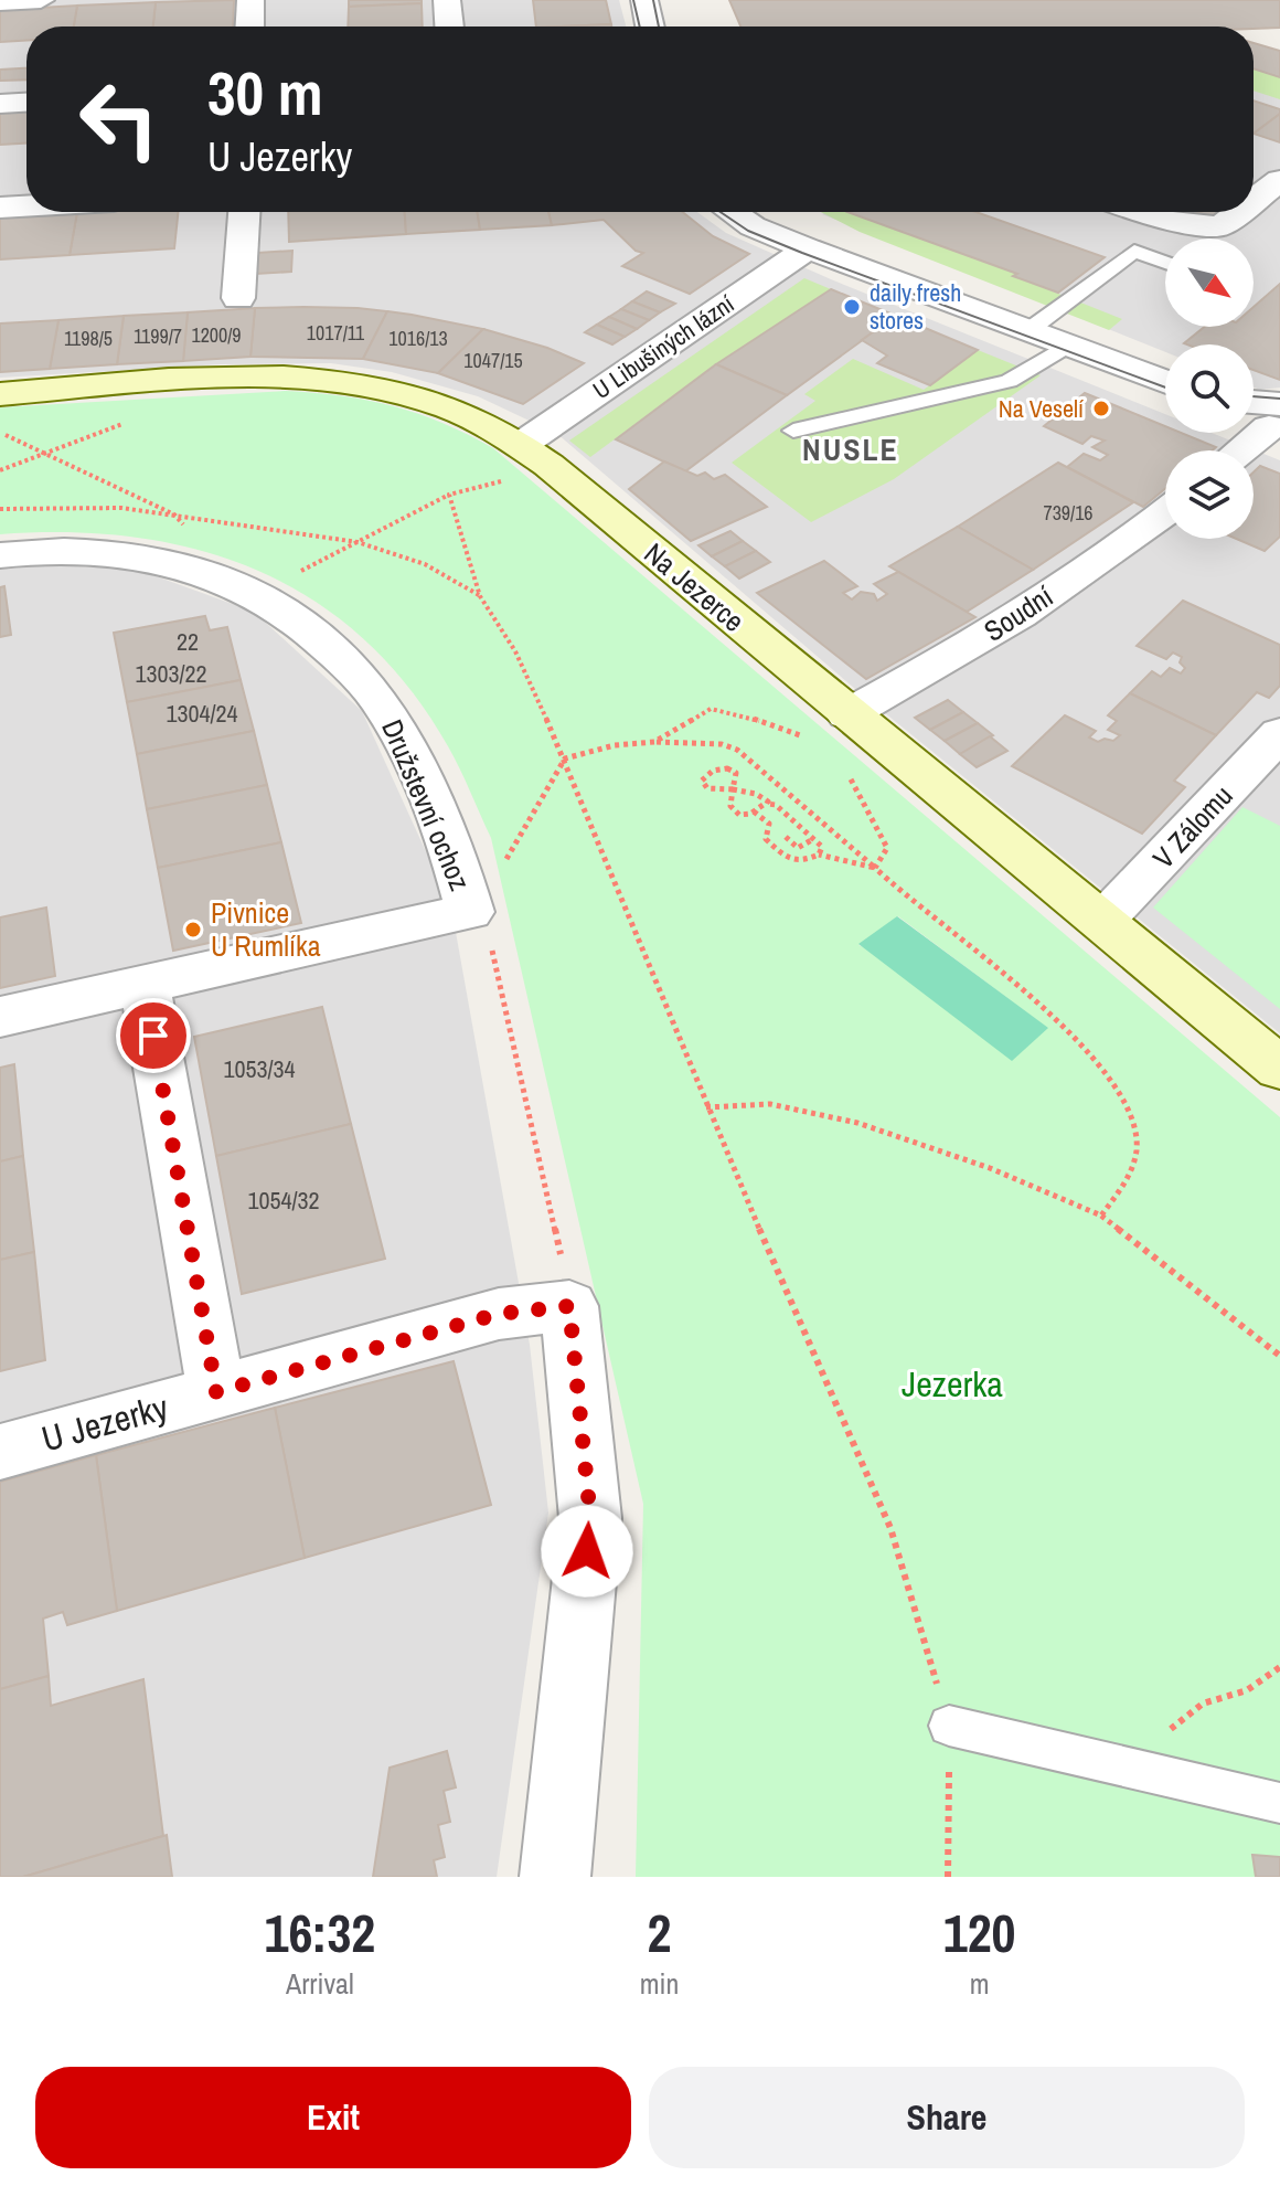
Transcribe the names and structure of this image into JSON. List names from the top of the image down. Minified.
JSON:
{"streets":{"street":["U Libušiných lázní","Na Jezerce","Soudní","Družstevní ochoz","V Zálomu","U Jezerky"]},"crossings":[["U Libušiných lázní","Na Jezerce"],["Na Jezerce","Soudní"],["Na Jezerce","V Zálomu"]],"districts":["NUSLE"],"parks":["Jezerka"],"places":["daily fresh stores","Na Veselí","Pivnice U Rumlíka"],"house_numbers":["1017/11","1200/9","1199/7","1198/5","1016/13","1047/15","739/16","22","1303/22","1304/24","1053/34","1054/32"],"north":"bottom right","page":{"turn":["30 m","U Jezerky"],"eta":["16:32","Arrival","2","min","120","m"],"buttons":["Exit","Share"]}}
